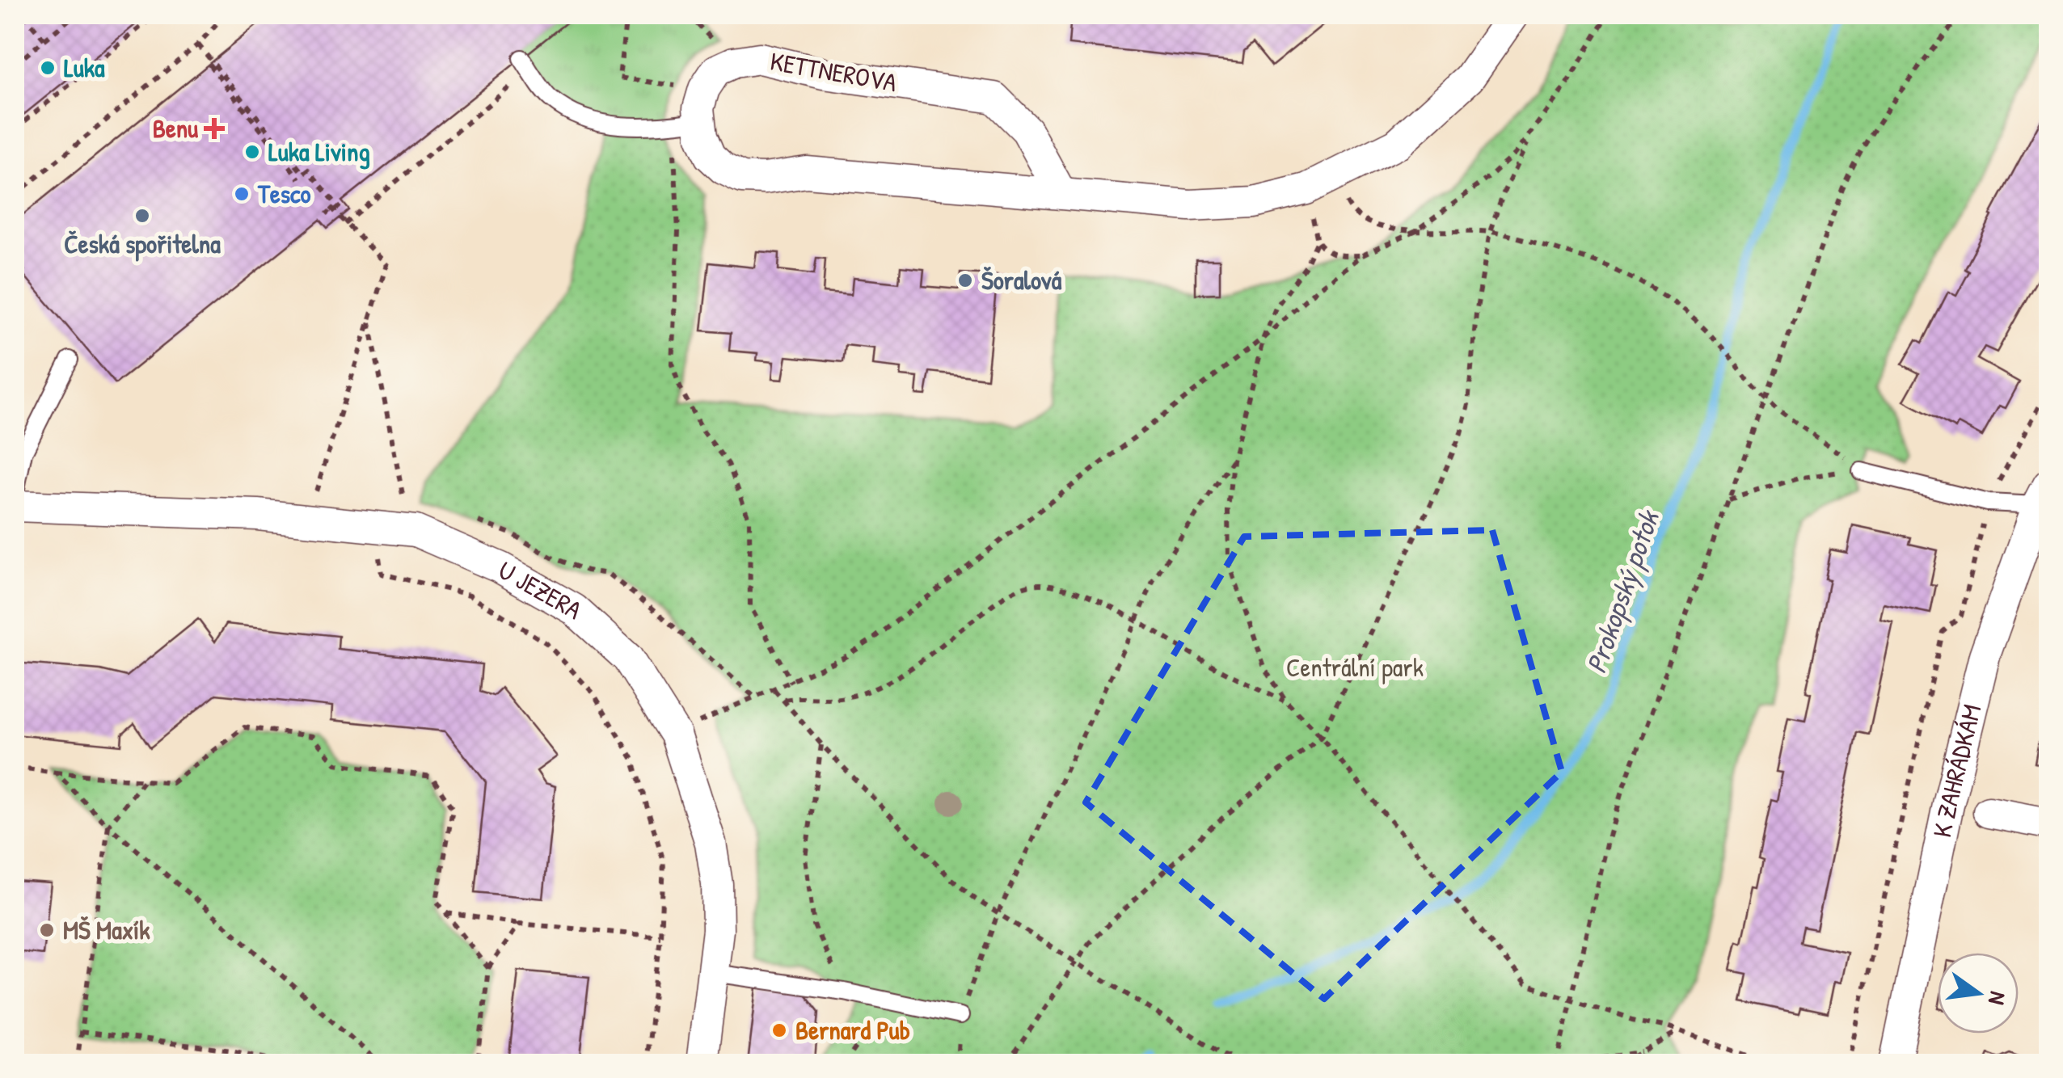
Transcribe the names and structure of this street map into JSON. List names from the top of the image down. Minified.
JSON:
{"streets":{"street":["KETTNEROVA","U JEZERA","K ZAHRÁDKÁM"]},"water":["Prokopský potok"],"parks":["Centrální park"],"places":{"other":["Luka","Luka Living","Tesco","Česká spořitelna","Šoralová","MŠ Maxík","Bernard Pub"],"health":["Benu"]},"north":"right"}
